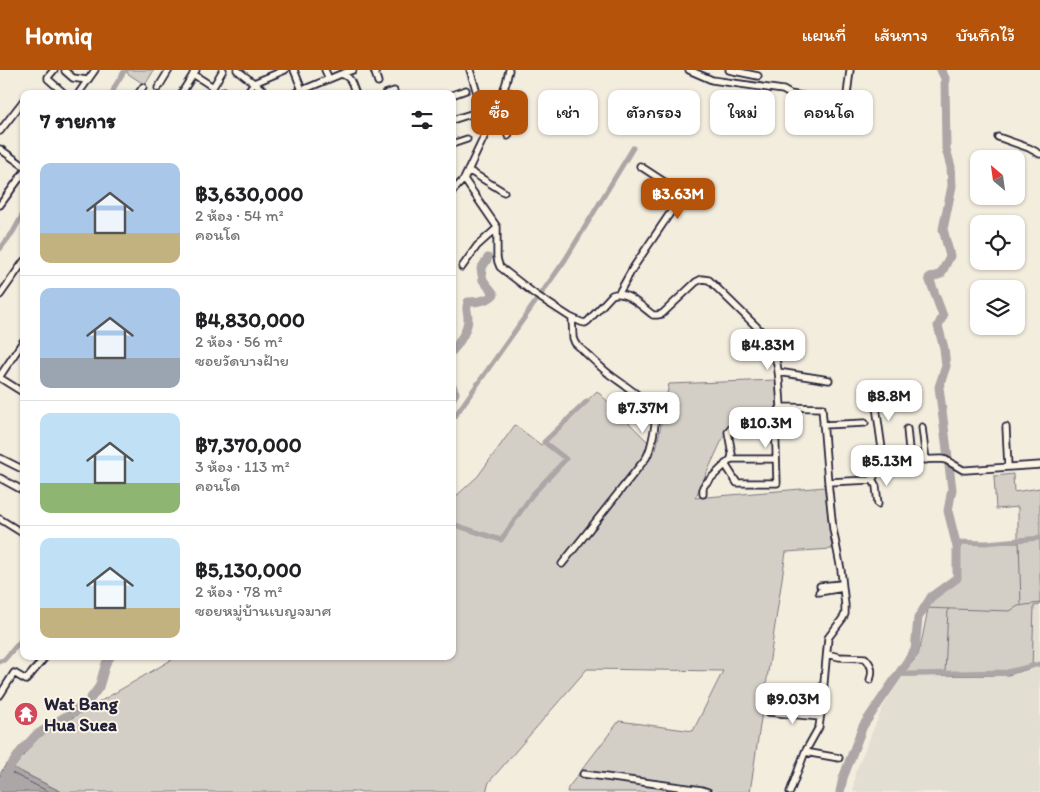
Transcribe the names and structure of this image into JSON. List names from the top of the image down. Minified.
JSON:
{"places":{"temple":["Wat Bang Hua Suea"]},"north":"top left","page":{"header":"Homiq","nav":["แผนที่","เส้นทาง","บันทึกไว้"],"chip":["ซื้อ","เช่า","ตัวกรอง","ใหม่","คอนโด"],"heading":"7 รายการ","list":[{"name":"฿3,630,000","note":"2 ห้อง · 54 m² · คอนโด"},{"name":"฿4,830,000","note":"2 ห้อง · 56 m² · ซอยวัดบางฝ้าย"},{"name":"฿7,370,000","note":"3 ห้อง · 113 m² · คอนโด"},{"name":"฿5,130,000","note":"2 ห้อง · 78 m² · ซอยหมู่บ้านเบญจมาศ"}],"price":["฿3.63M","฿4.83M","฿8.8M","฿7.37M","฿10.3M","฿5.13M","฿9.03M"]}}
